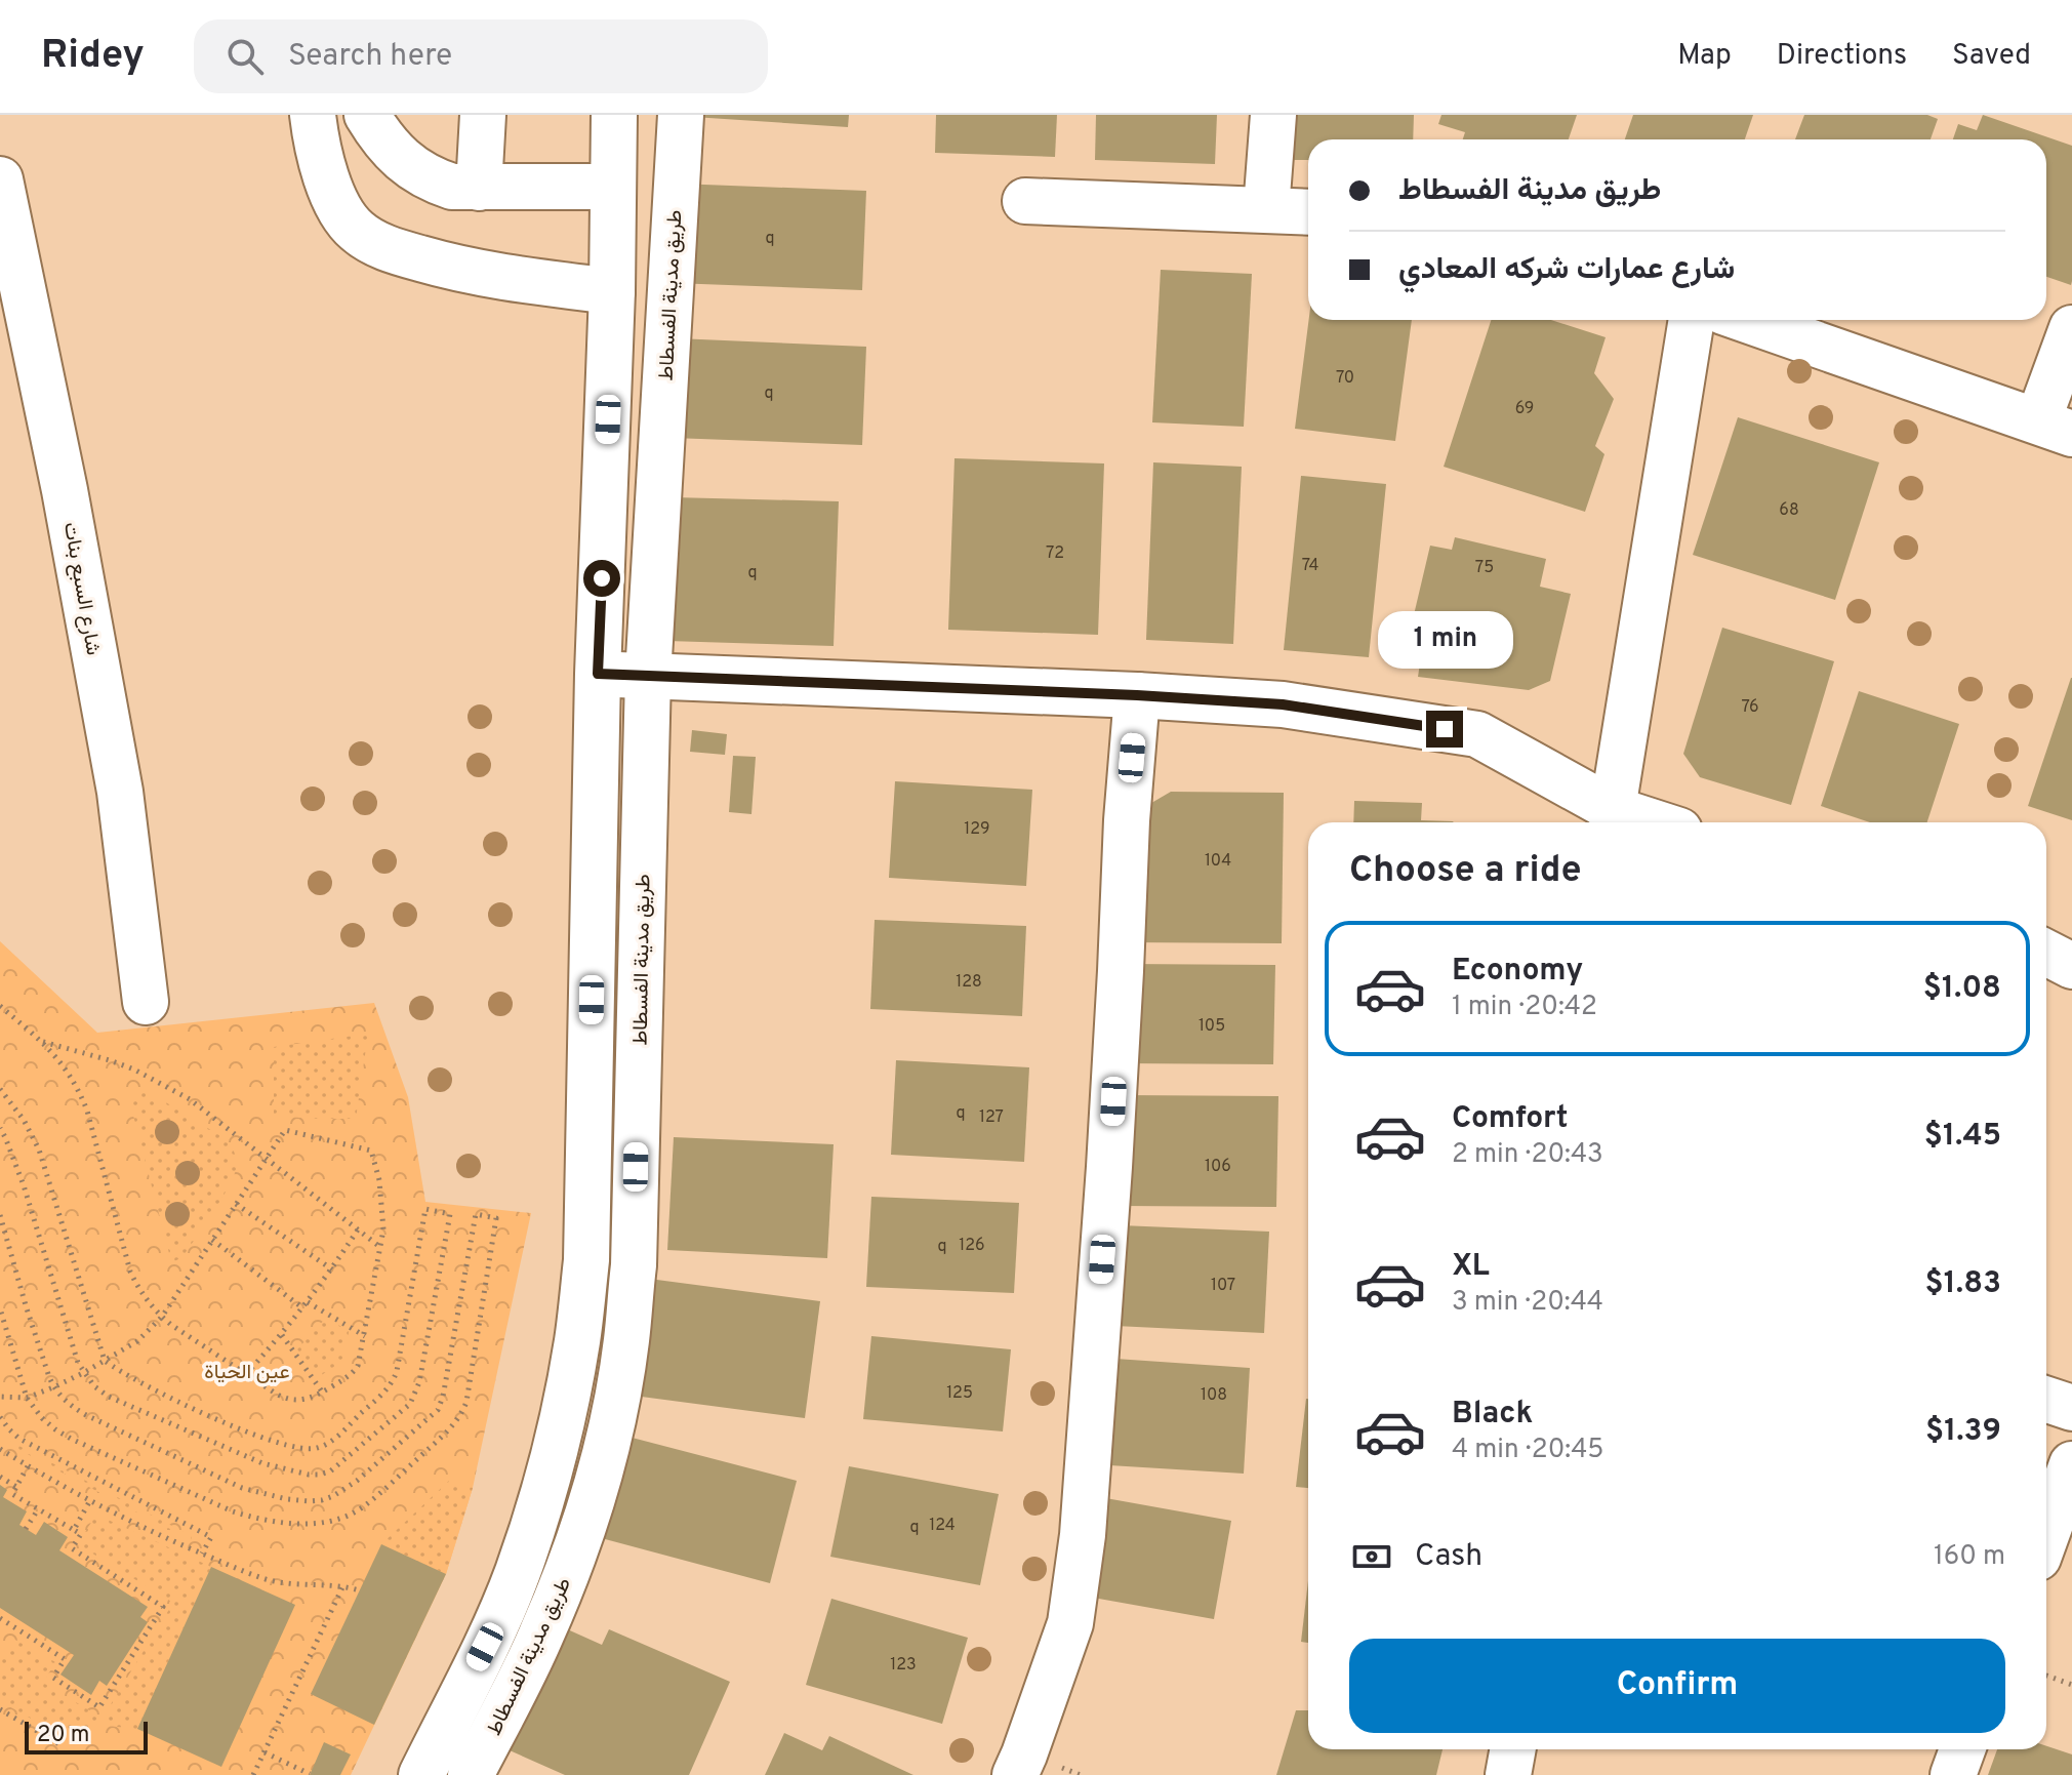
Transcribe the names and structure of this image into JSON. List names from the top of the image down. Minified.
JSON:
{"streets":{"street":["طريق مدينة الفسطاط","شارع السبع بنات"]},"parks":["عين الحياة"],"house_numbers":["q","70","q","69","68","72","74","75","q","76","129","104","128","105","q","127","106","126","q","107","125","108","124","q","123"],"scale_bar":"20 m","page":{"header":"Ridey","search":"Search here","nav":["Map","Directions","Saved"],"banner":["طريق مدينة الفسطاط","شارع عمارات شركه المعادي"],"bubble":"1 min","heading":"Choose a ride","list":[{"name":"Economy","note":"1 min · 20:42","value":"$1.08"},{"name":"Comfort","note":"2 min · 20:43","value":"$1.45"},{"name":"XL","note":"3 min · 20:44","value":"$1.83"},{"name":"Black","note":"4 min · 20:45","value":"$1.39"}],"pay":["Cash","160 m"],"buttons":"Confirm","scale":"20 m"}}
